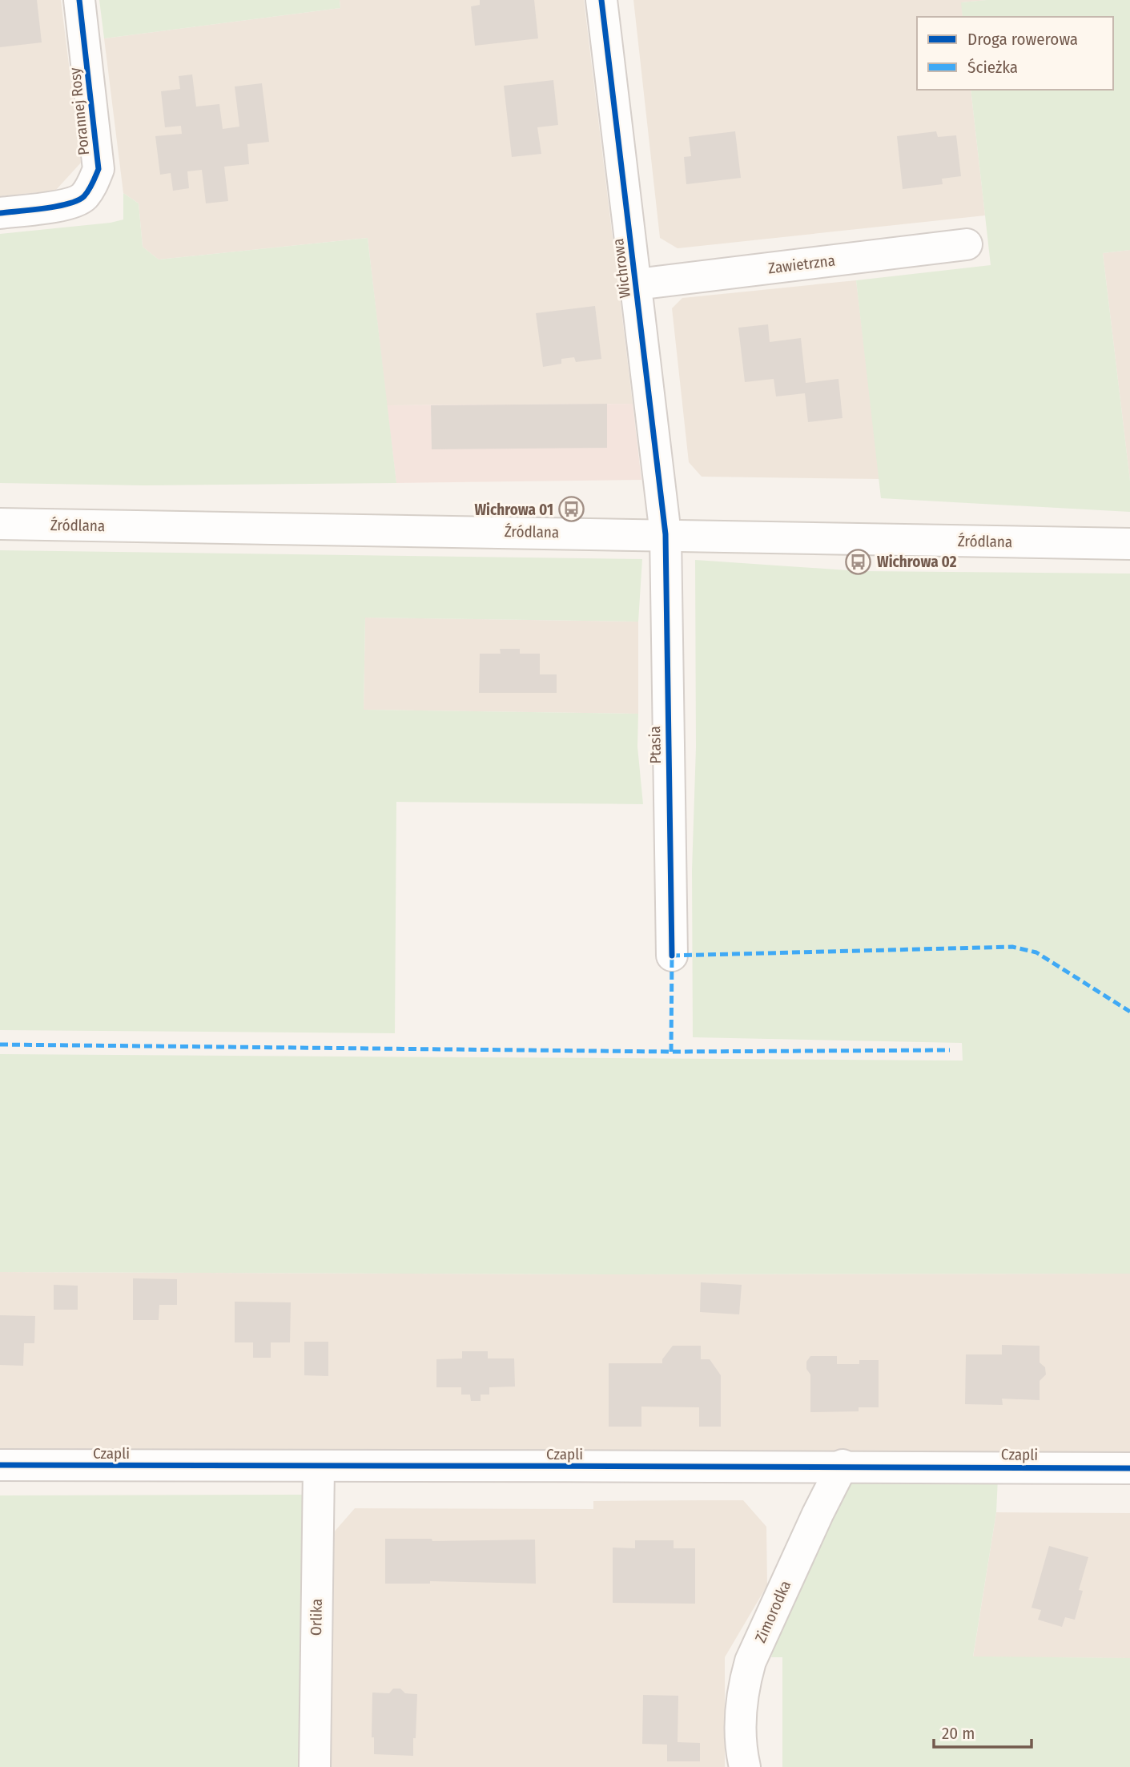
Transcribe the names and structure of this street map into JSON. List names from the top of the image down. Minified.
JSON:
{"streets":{"street":["Porannej Rosy","Zawietrzna","Wichrowa","Źródlana","Ptasia","Czapli","Zimorodka","Orlika"]},"crossings":[["Zawietrzna","Wichrowa"],["Wichrowa","Źródlana"],["Wichrowa","Ptasia"],["Źródlana","Ptasia"],["Czapli","Zimorodka"],["Czapli","Orlika"]],"places":{"bus stop":["Wichrowa 01","Wichrowa 02"]},"legend":["Droga rowerowa","Ścieżka"],"scale_bar":"20 m"}
